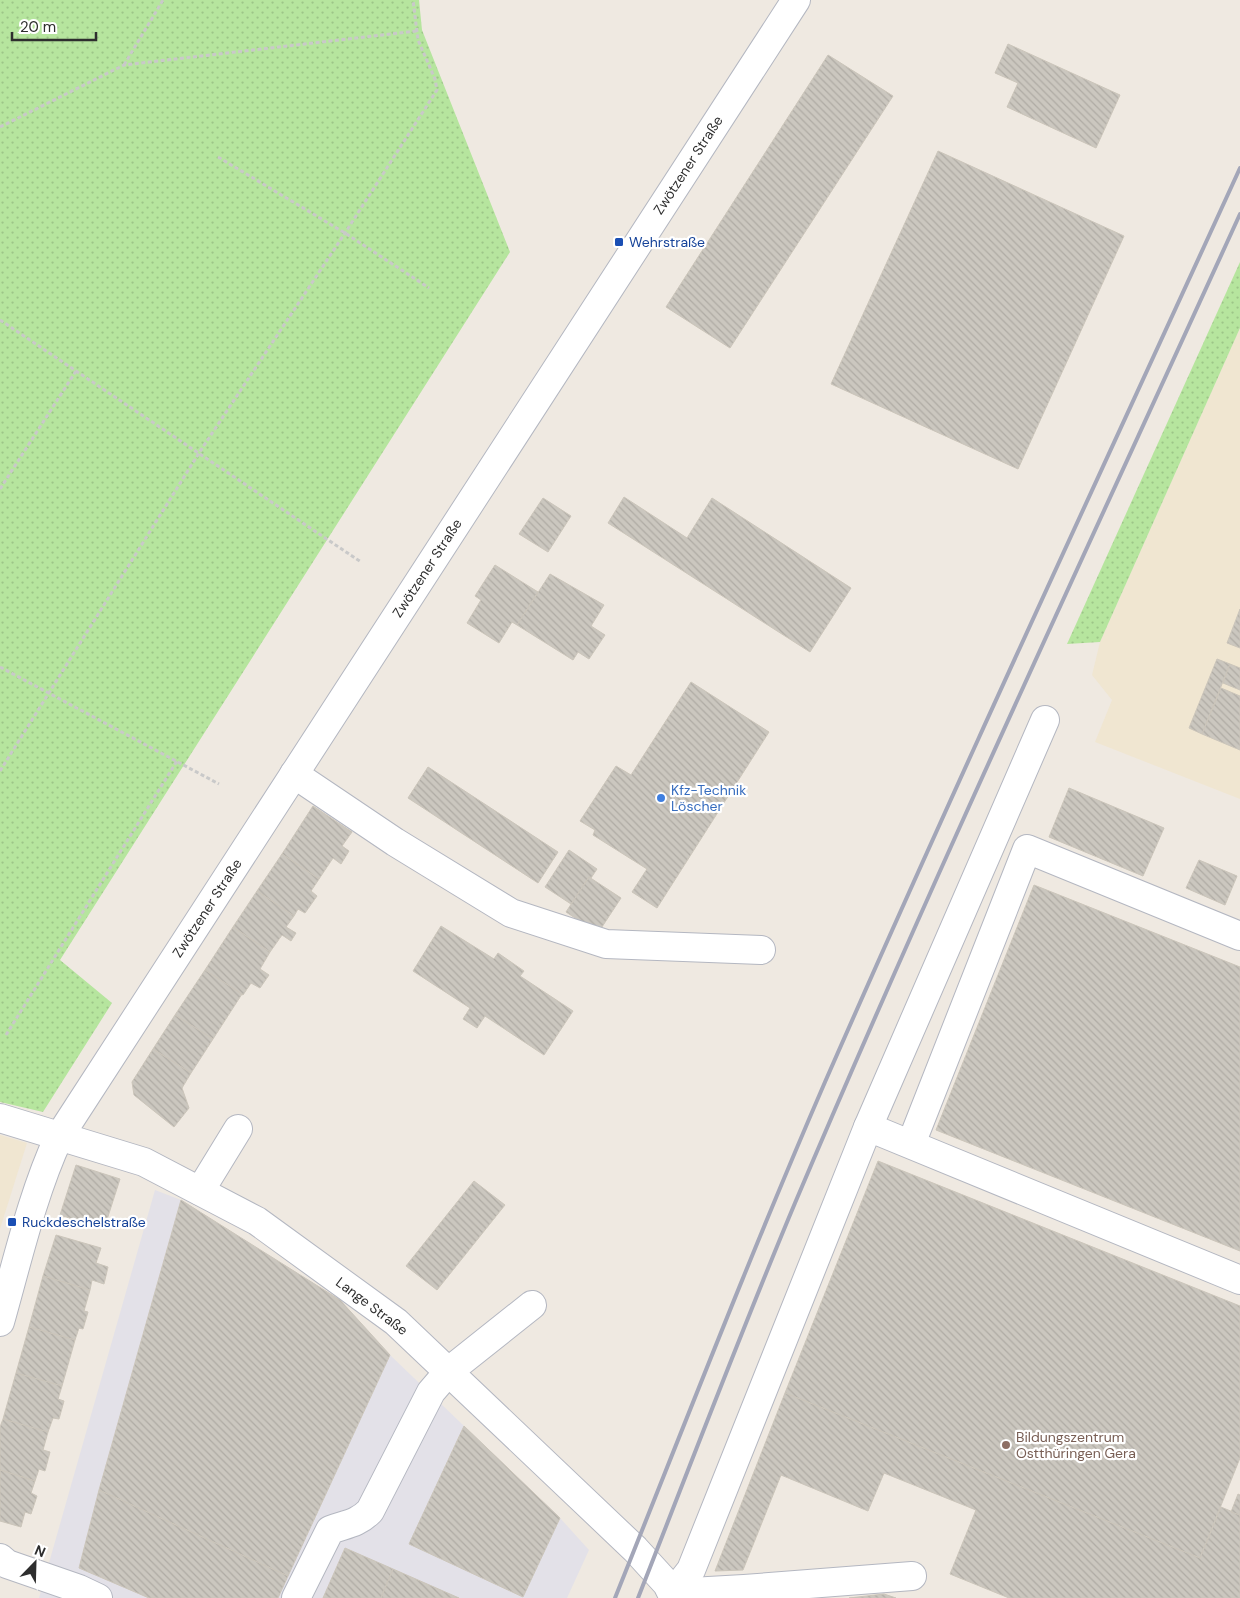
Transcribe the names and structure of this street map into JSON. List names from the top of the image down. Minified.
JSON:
{"streets":{"street":["Zwötzener Straße","Lange Straße"]},"crossings":[["Zwötzener Straße","Lange Straße"]],"places":{"transit":["Wehrstraße","Ruckdeschelstraße"],"other":["Kfz-Technik Löscher","Bildungszentrum Ostthüringen Gera"]},"scale_bar":"20 m","north":"top right"}
